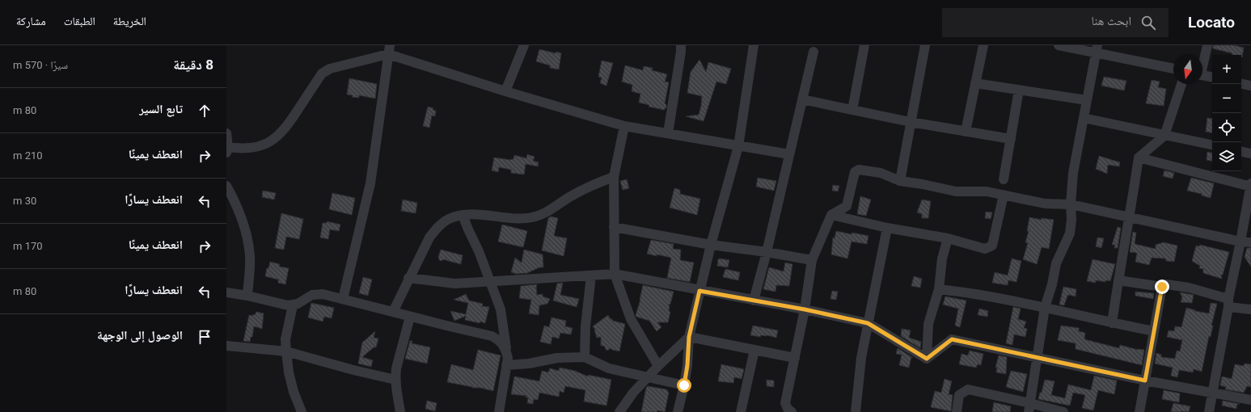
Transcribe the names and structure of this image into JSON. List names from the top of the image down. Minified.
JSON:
{"north":"bottom","page":{"header":"Locato","search":"ابحث هنا","nav":["الخريطة","الطبقات","مشاركة"],"heading":["8 دقيقة","سيرًا · 570 m"],"map_buttons":["+","−"],"list":[["تابع السير","80 m"],["انعطف يمينًا","210 m"],["انعطف يسارًا","30 m"],["انعطف يمينًا","170 m"],["انعطف يسارًا","80 m"],"الوصول إلى الوجهة"]}}
